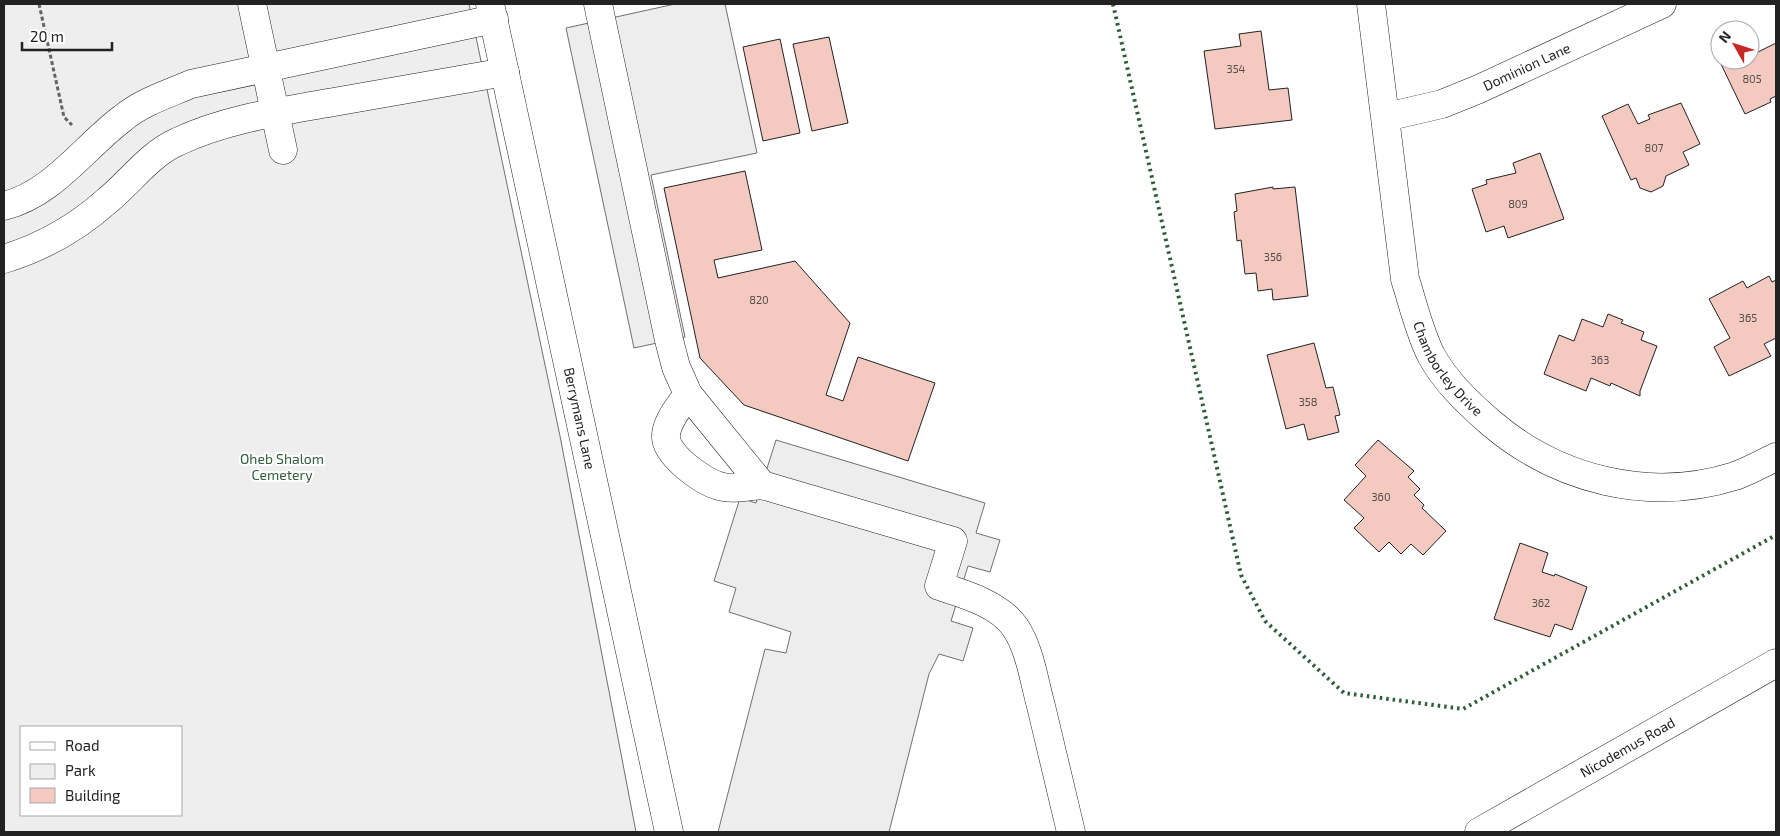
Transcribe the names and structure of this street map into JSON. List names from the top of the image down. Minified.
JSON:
{"streets":{"street":["Dominion Lane","Chamborley Drive","Berrymans Lane","Nicodemus Road"]},"crossings":[["Dominion Lane","Chamborley Drive"]],"parks":["Oheb Shalom Cemetery"],"house_numbers":["354","805","807","809","356","820","365","363","358","360","362"],"legend":["Road","Park","Building"],"scale_bar":"20 m","north":"top left"}
